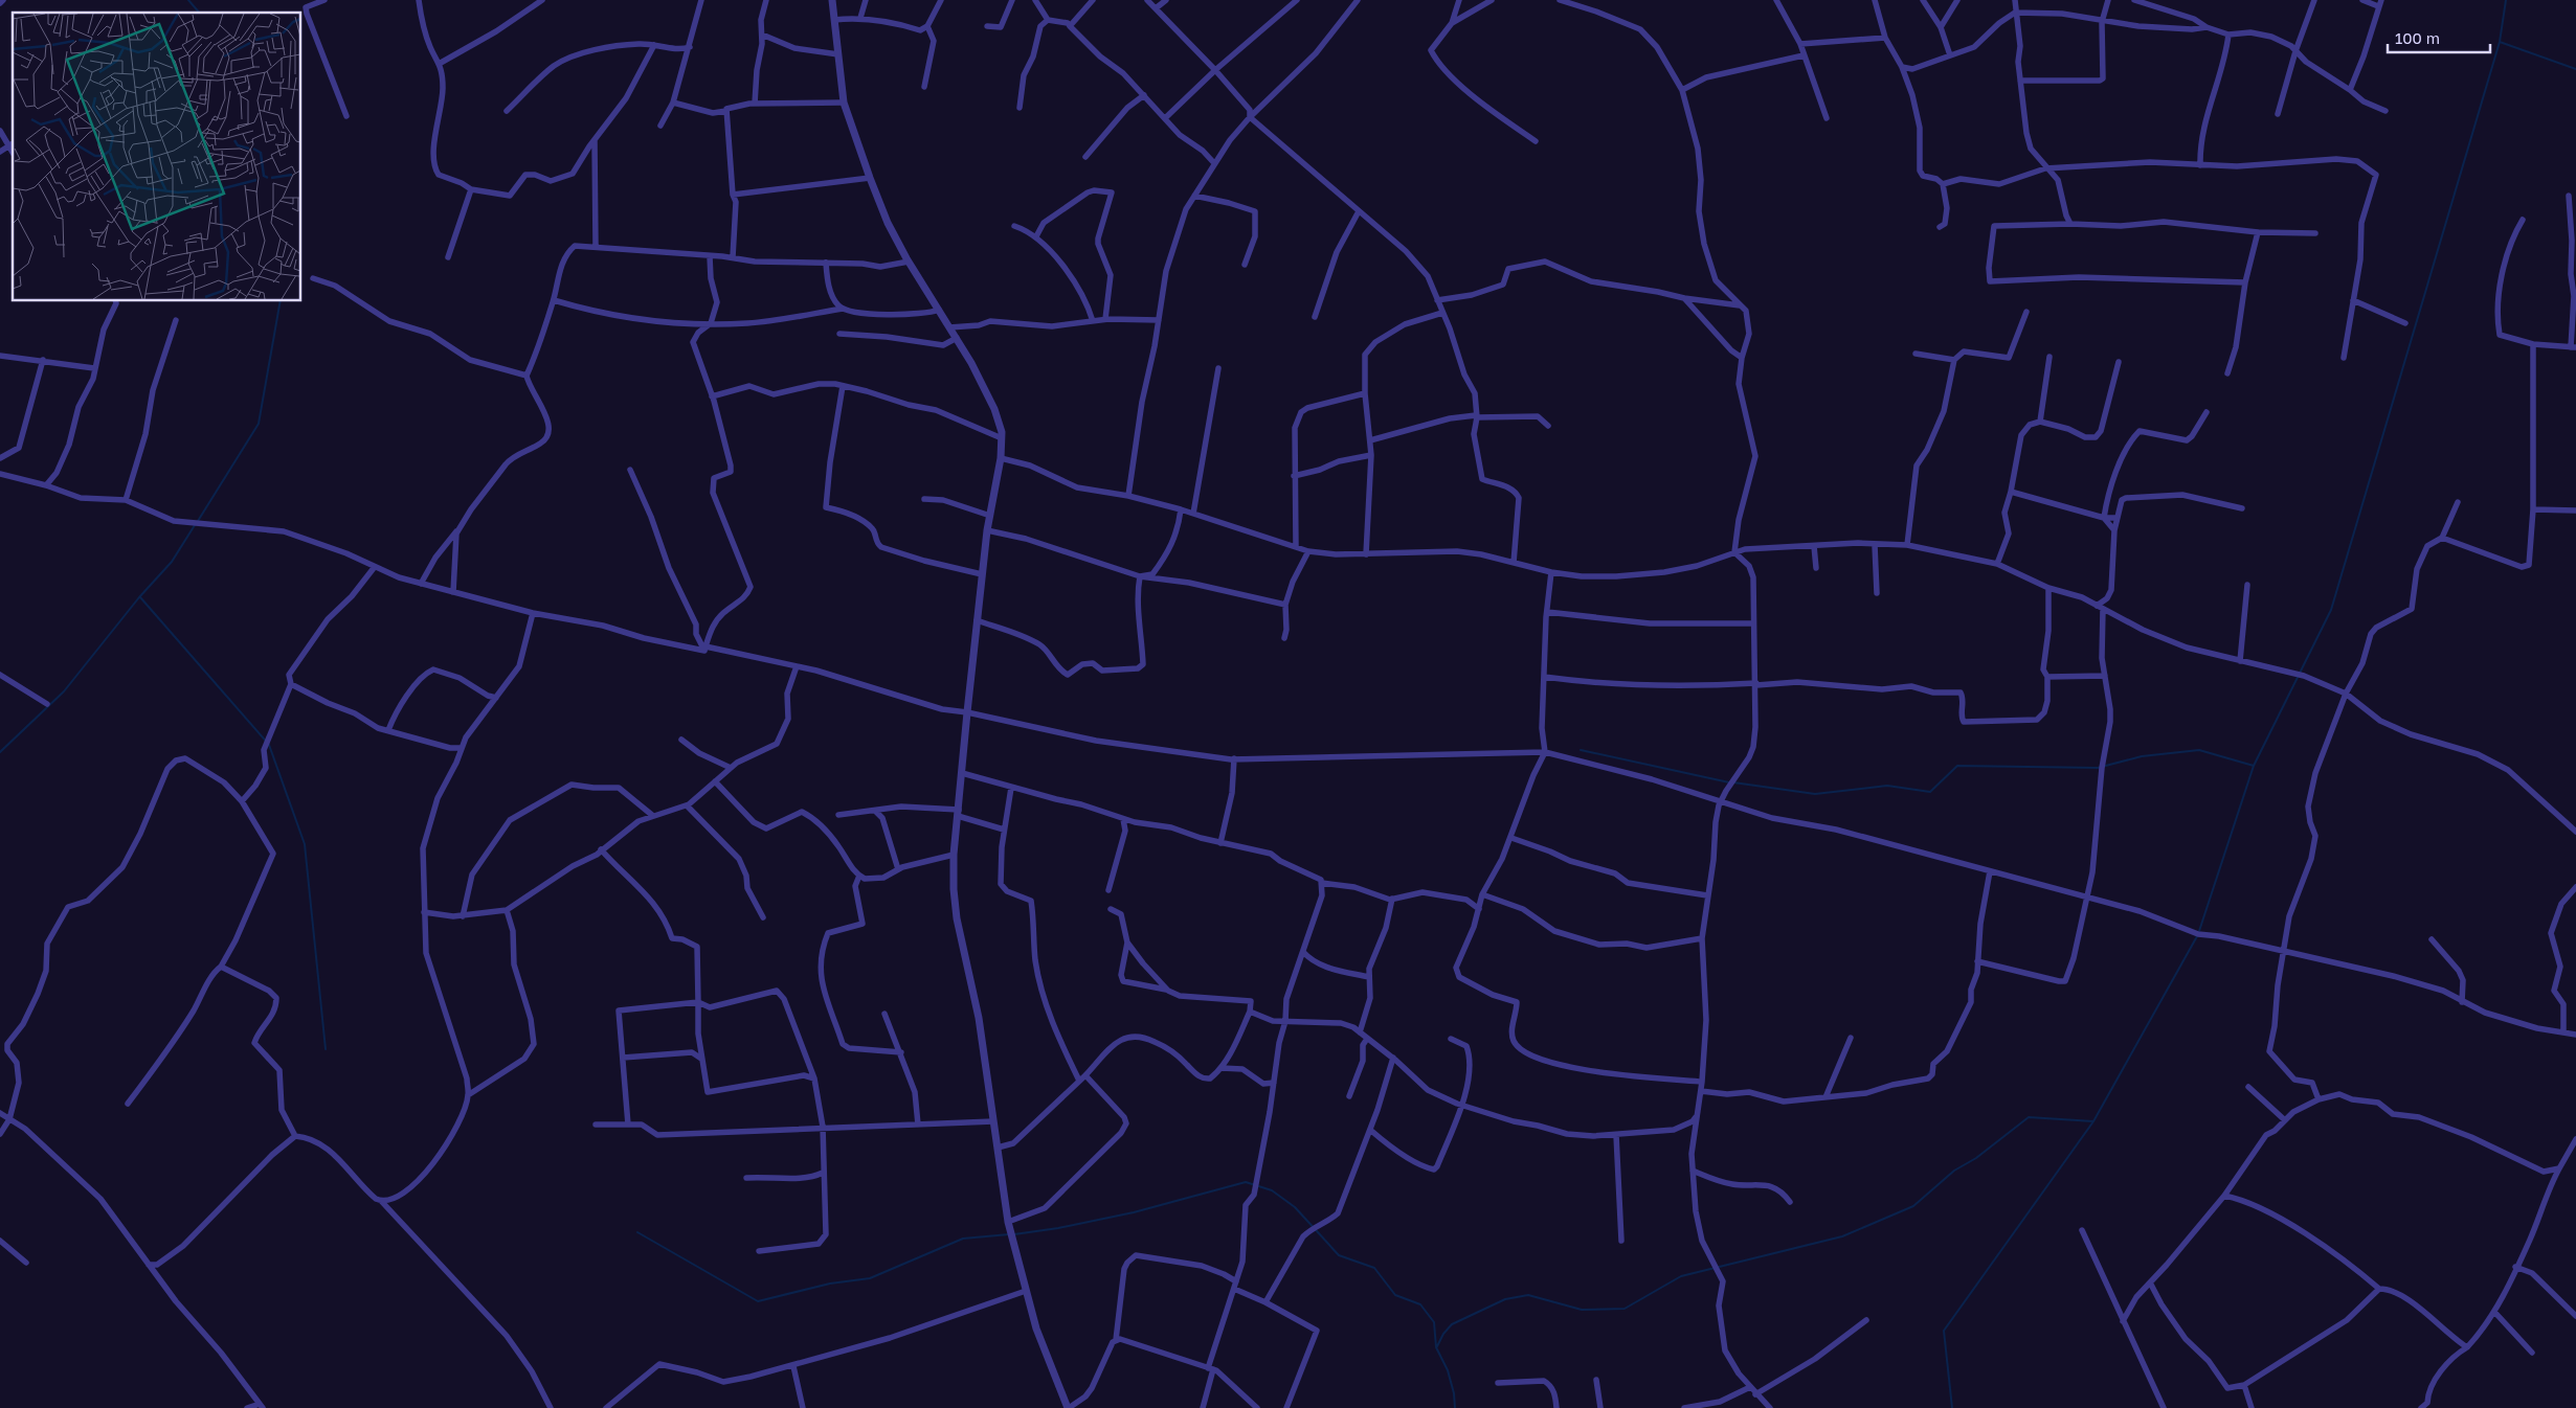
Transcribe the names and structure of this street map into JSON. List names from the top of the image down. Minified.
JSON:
{"scale_bar":"100 m"}
